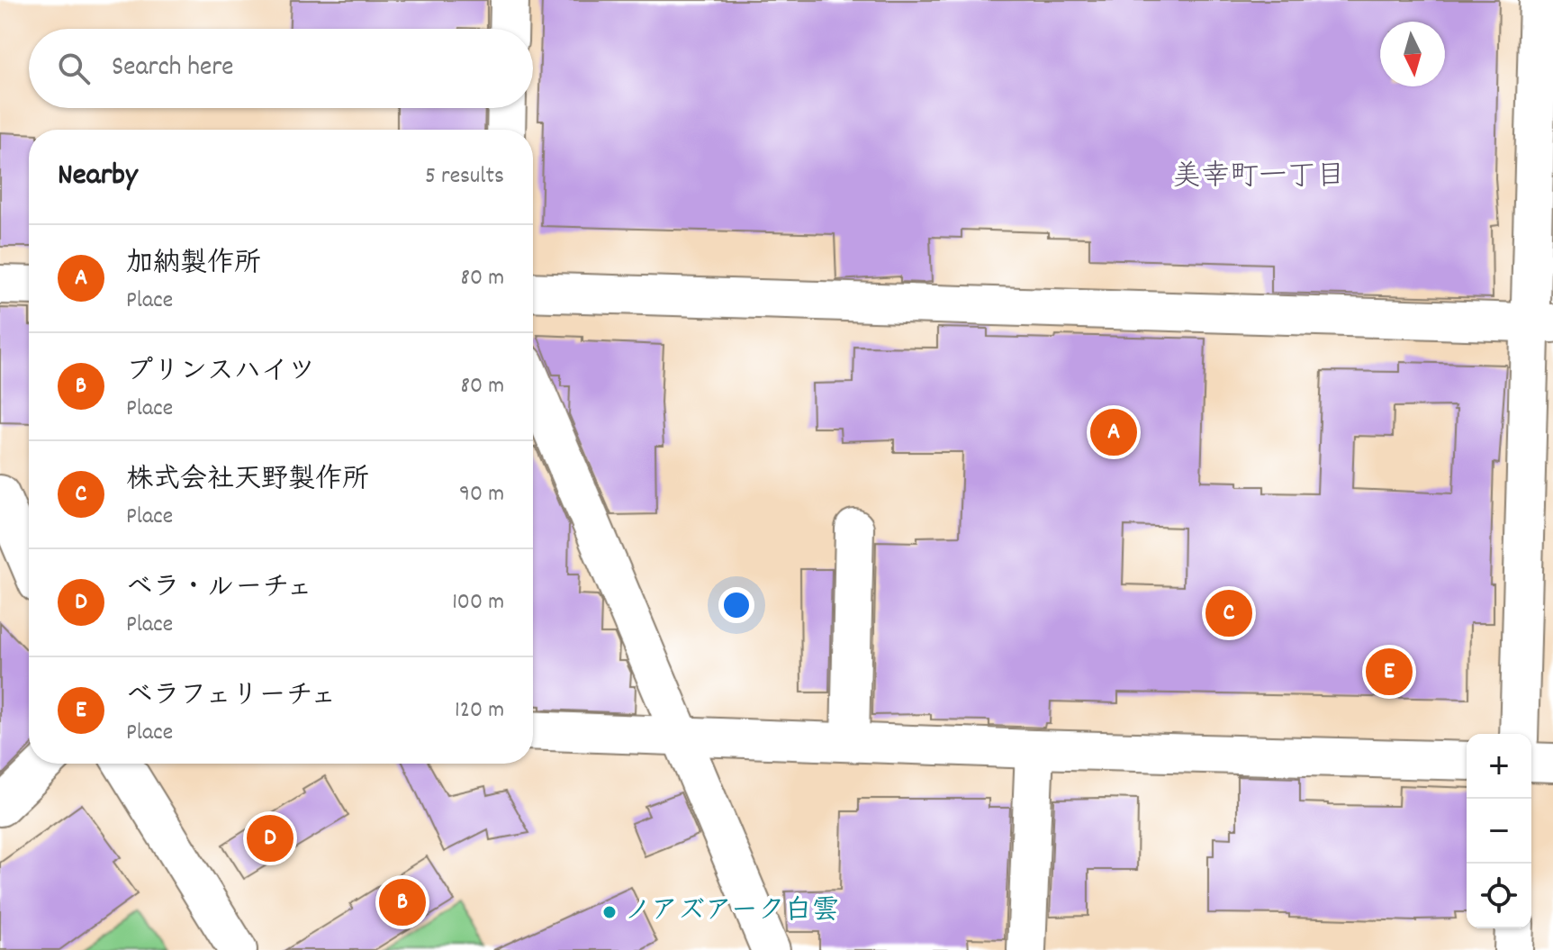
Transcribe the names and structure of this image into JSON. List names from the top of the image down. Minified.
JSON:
{"districts":["美幸町一丁目"],"places":["ノアズアーク白雲"],"north":"bottom","page":{"search":"Search here","heading":["Nearby","5 results"],"list":[{"mark":"A","name":"加納製作所","note":"Place","value":"80 m"},{"mark":"B","name":"プリンスハイツ","note":"Place","value":"80 m"},{"mark":"C","name":"株式会社天野製作所","note":"Place","value":"90 m"},{"mark":"D","name":"ベラ・ルーチェ","note":"Place","value":"100 m"},{"mark":"E","name":"ベラフェリーチェ","note":"Place","value":"120 m"}],"pins":["A","C","E","D","B"],"map_buttons":["+","−"]}}
